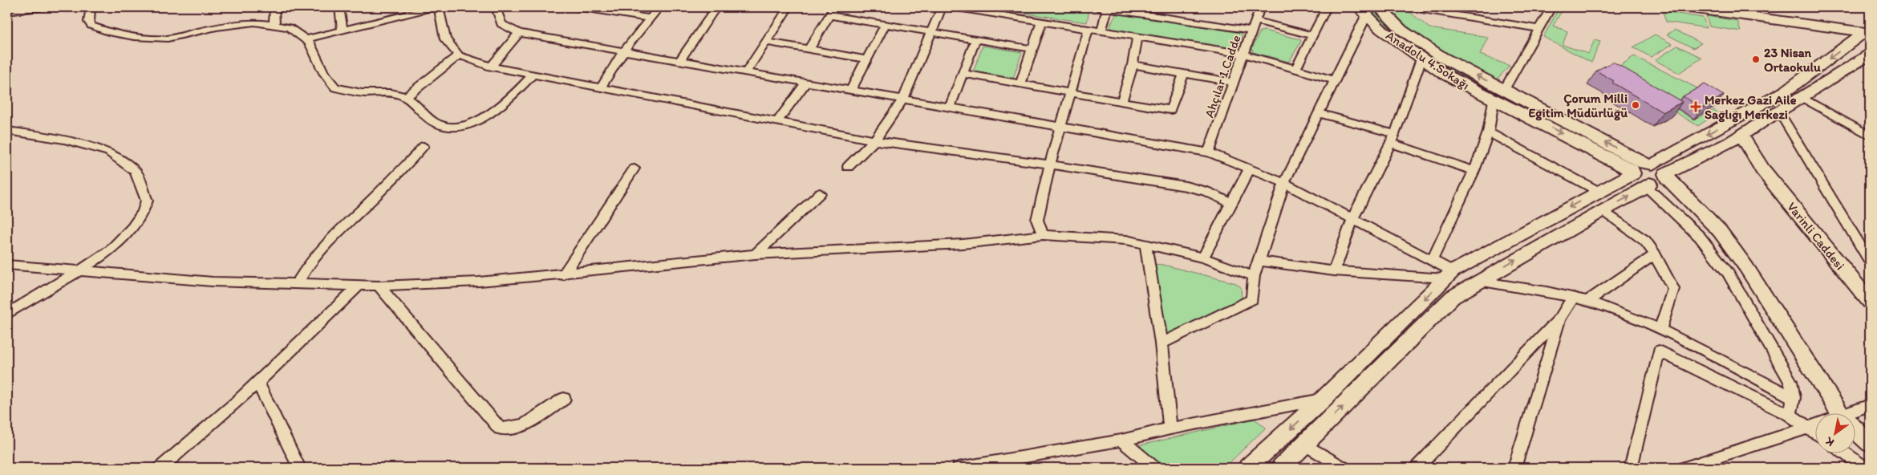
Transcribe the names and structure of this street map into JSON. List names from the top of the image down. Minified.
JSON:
{"streets":{"main road":["Anadolu 4.Sokağı","Varinli Caddesi"],"street":["Ahçılar 1.Cadde"]},"places":{"other":["23 Nisan Ortaokulu","Çorum Milli Eğitim Müdürlüğü"],"health":["Merkez Gazi Aile Sağlığı Merkezi"]},"north":"bottom left"}
